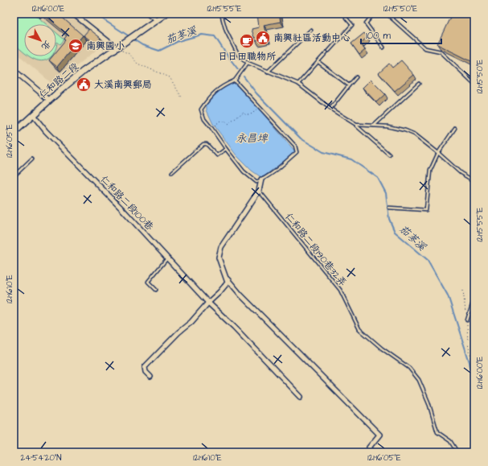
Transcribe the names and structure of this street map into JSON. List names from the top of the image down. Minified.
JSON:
{"streets":{"main road":["仁和路二段"],"street":["仁和路二段100巷"],"lane":["仁和路二段190巷32弄"]},"crossings":[["仁和路二段","仁和路二段100巷"]],"water":["茄苳溪","永昌埤"],"places":{"public building":["南興社區活動中心","大溪南興郵局"],"cafe":["日日田職物所"],"school or university":["南興國小"]},"scale_bar":"100 m","north":"bottom right","coordinates":["121°16'00\"E","121°15'55\"E","121°15'50\"E","121°16'05\"E","121°16'10\"E","24°54'20\"N"]}
